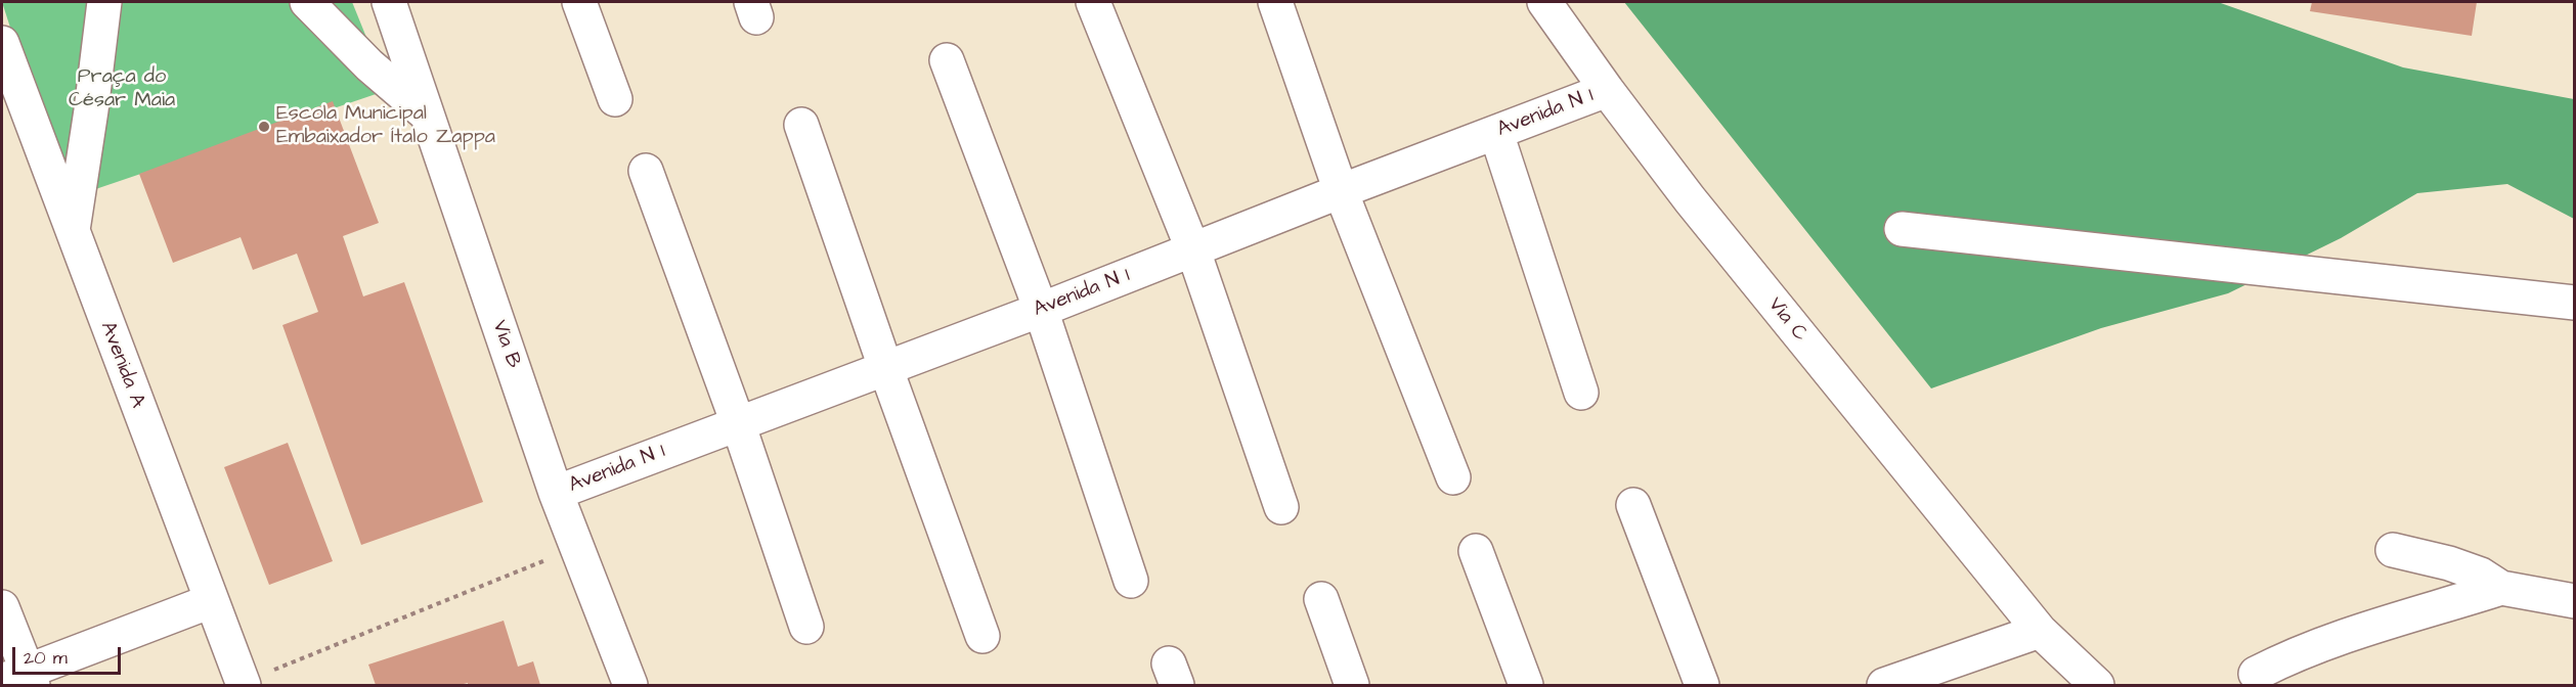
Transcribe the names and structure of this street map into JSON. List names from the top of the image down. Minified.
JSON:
{"streets":{"street":["Avenida N 1","Via C","Via B","Avenida A"]},"crossings":[["Avenida N 1","Via C"],["Avenida N 1","Via B"]],"parks":["Praça do César Maia"],"places":["Escola Municipal Embaixador Ítalo Zappa"],"scale_bar":"20 m"}
